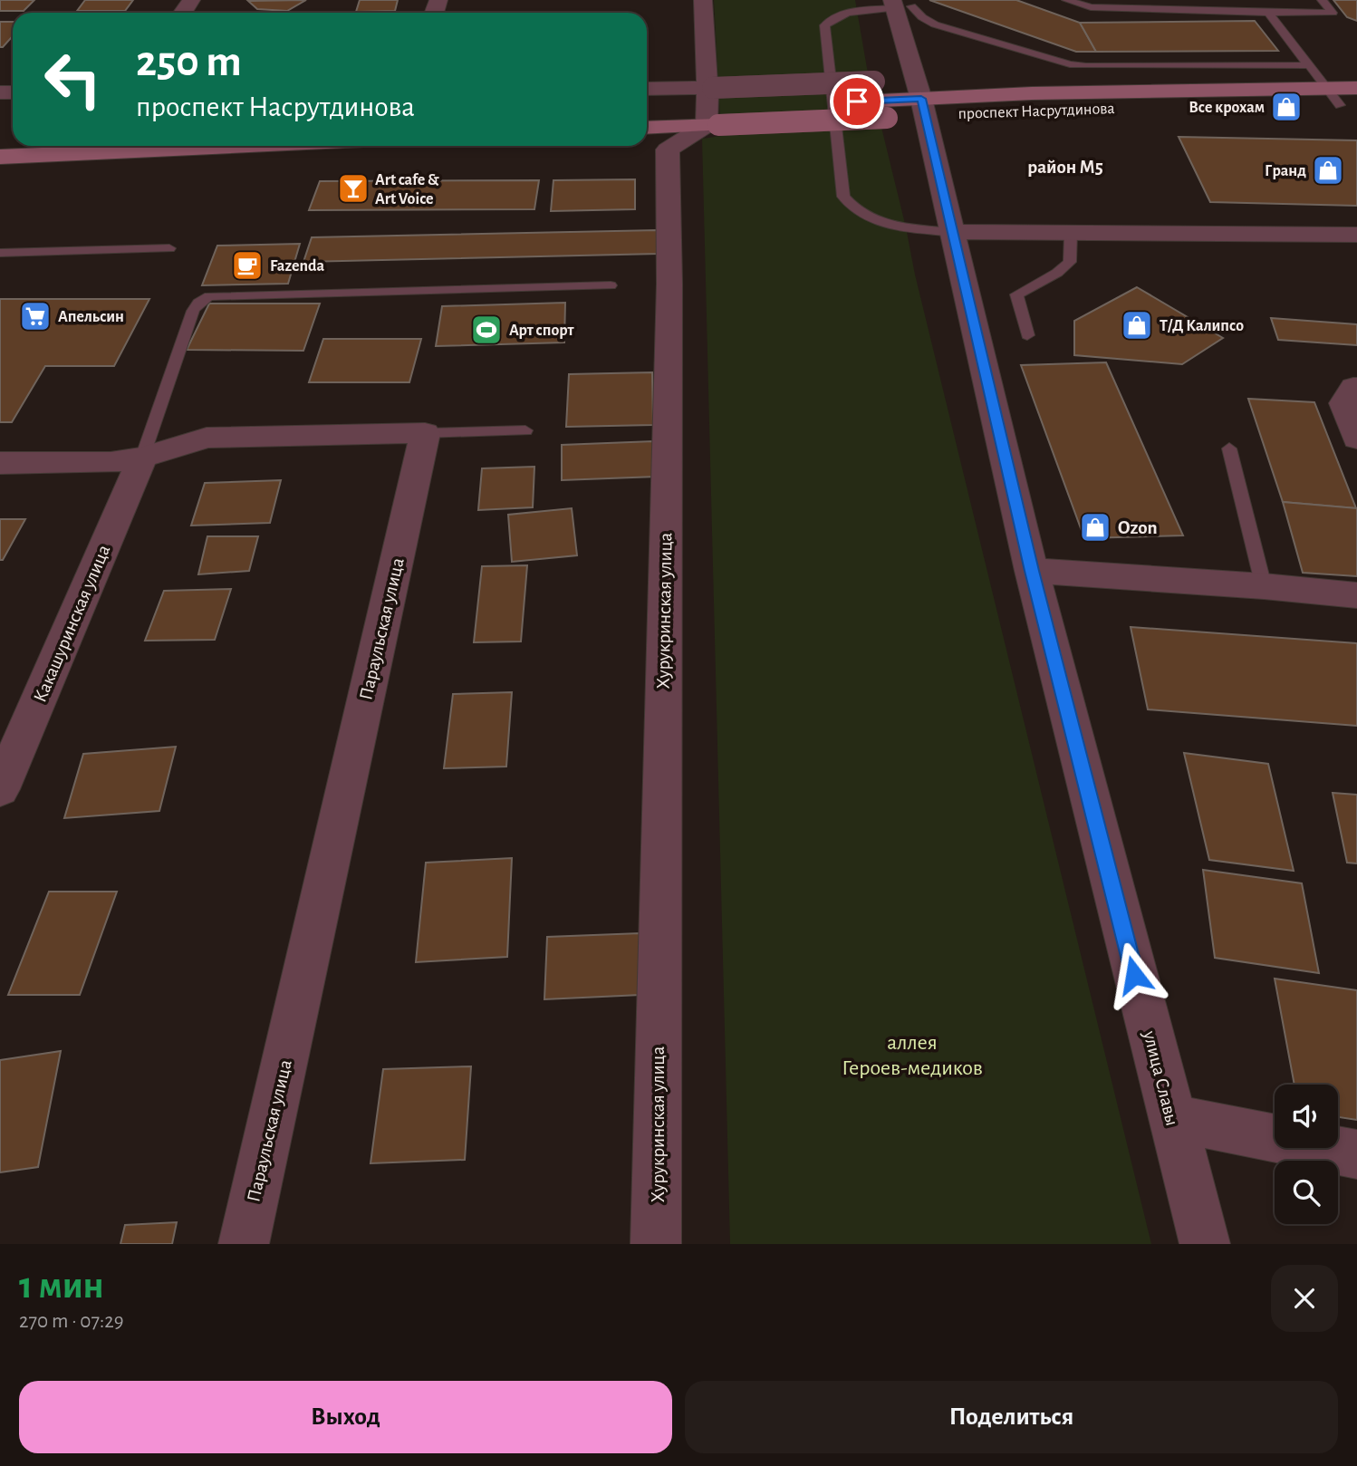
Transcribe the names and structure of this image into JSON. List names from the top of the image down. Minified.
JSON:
{"streets":{"main road":["проспект Насрутдинова"],"street":["Хурукринская улица","Какашуринская улица","Параульская улица","улица Славы"]},"crossings":[["проспект Насрутдинова","Хурукринская улица"],["проспект Насрутдинова","улица Славы"]],"districts":["район М5"],"parks":["аллея Героев-медиков"],"places":{"shop":["Все крохам","Гранд","Т/Д Калипсо","Ozon"],"bar":["Art cafe & Art Voice"],"cafe":["Fazenda"],"supermarket":["Апельсин"],"sports":["Арт спорт"]},"page":{"turn":["250 m","проспект Насрутдинова"],"heading":["1 мин","270 m · 07:29"],"buttons":["Выход","Поделиться"]}}
